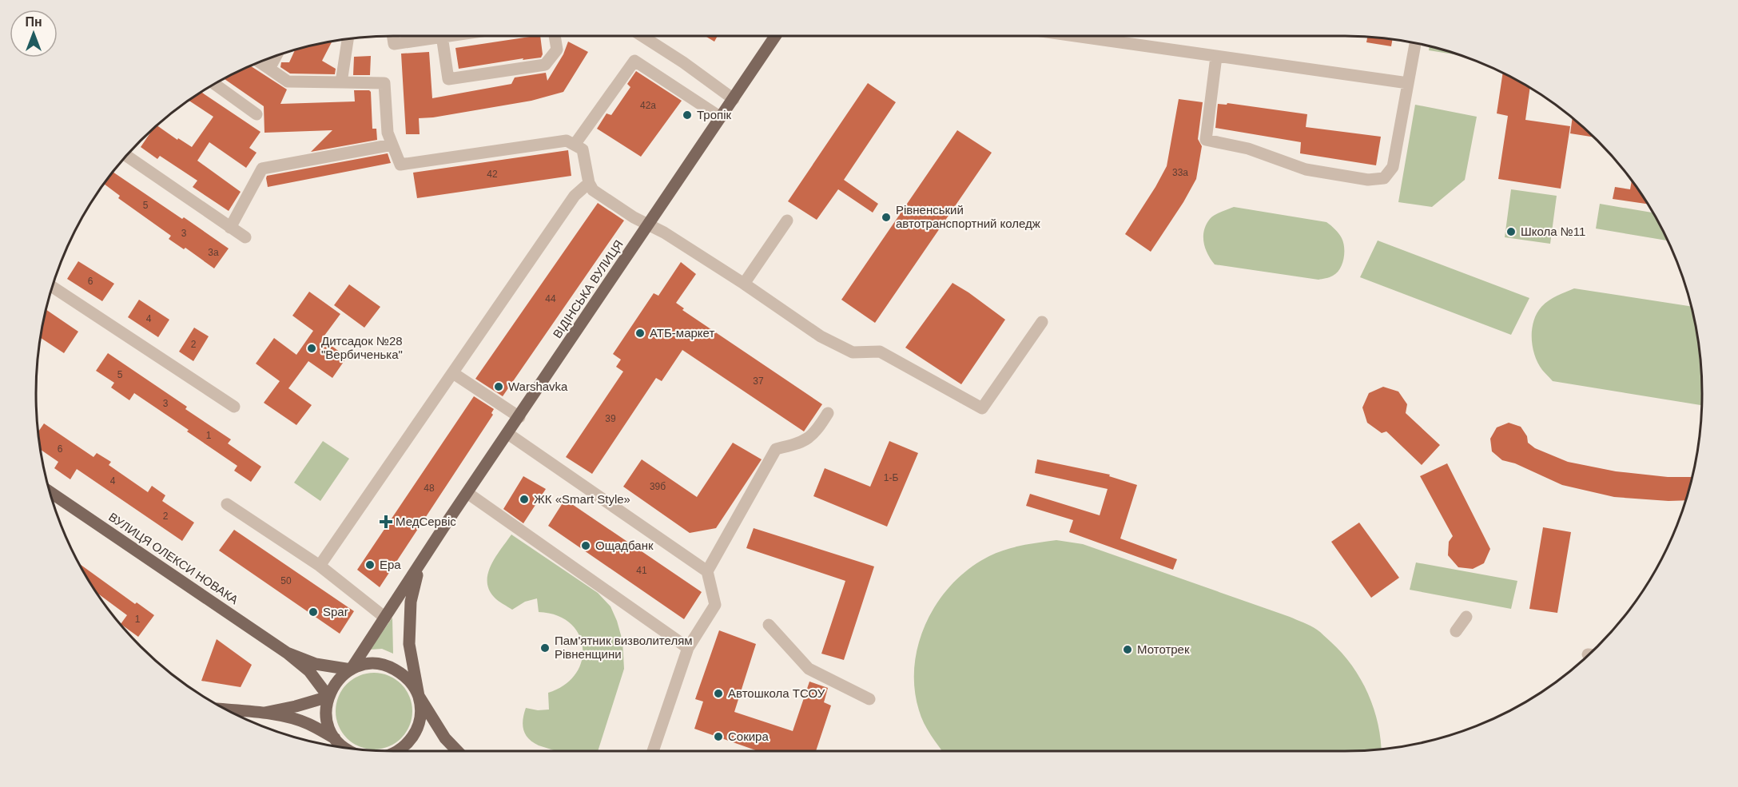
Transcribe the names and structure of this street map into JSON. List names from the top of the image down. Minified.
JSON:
{"streets":{"main road":["ВІДІНСЬКА ВУЛИЦЯ","ВУЛИЦЯ ОЛЕКСИ НОВАКА"]},"crossings":[["ВІДІНСЬКА ВУЛИЦЯ","ВУЛИЦЯ ОЛЕКСИ НОВАКА"]],"places":{"other":["Тропік","Рівненський автотранспортний коледж","Школа №11","АТБ-маркет","Дитсадок №28 \"Вербиченька\"","Warshavka","ЖК «Smart Style»","Ощадбанк","Ера","Spar","Пам'ятник визволителям Рівненщини","Мототрек","Автошкола ТСОУ","Сокира"],"health":["МедСервіс"]},"house_numbers":["42а","33а","42","5","3","3а","6","44","4","2","5","37","3","39","1","6","1-Б","4","39б","48","2","41","50","1"],"north":"top"}
